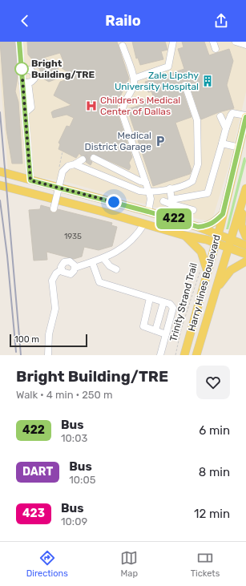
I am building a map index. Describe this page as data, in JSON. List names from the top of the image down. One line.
{"streets":{"main road":["Harry Hines Boulevard"],"path":["Trinity Strand Trail"]},"crossings":[["Harry Hines Boulevard","Trinity Strand Trail"]],"places":{"other":["Bright Building/TRE"],"building":["Zale Lipshy University Hospital"],"hospital":["Children's Medical Center of Dallas"],"parking":["Medical District Garage"]},"lines":["bus line 422"],"house_numbers":["1935"],"scale_bar":"100 m","page":{"header":"Railo","on_map":"422","scale":"100 m","heading":["Bright Building/TRE","Walk · 4 min · 250 m"],"list":[{"mark":"422","name":"Bus","note":"10:03","value":"6 min"},{"mark":"DART","name":"Bus","note":"10:05","value":"8 min"},{"mark":"423","name":"Bus","note":"10:09","value":"12 min"}],"tabs":["Directions","Map","Tickets"]}}
